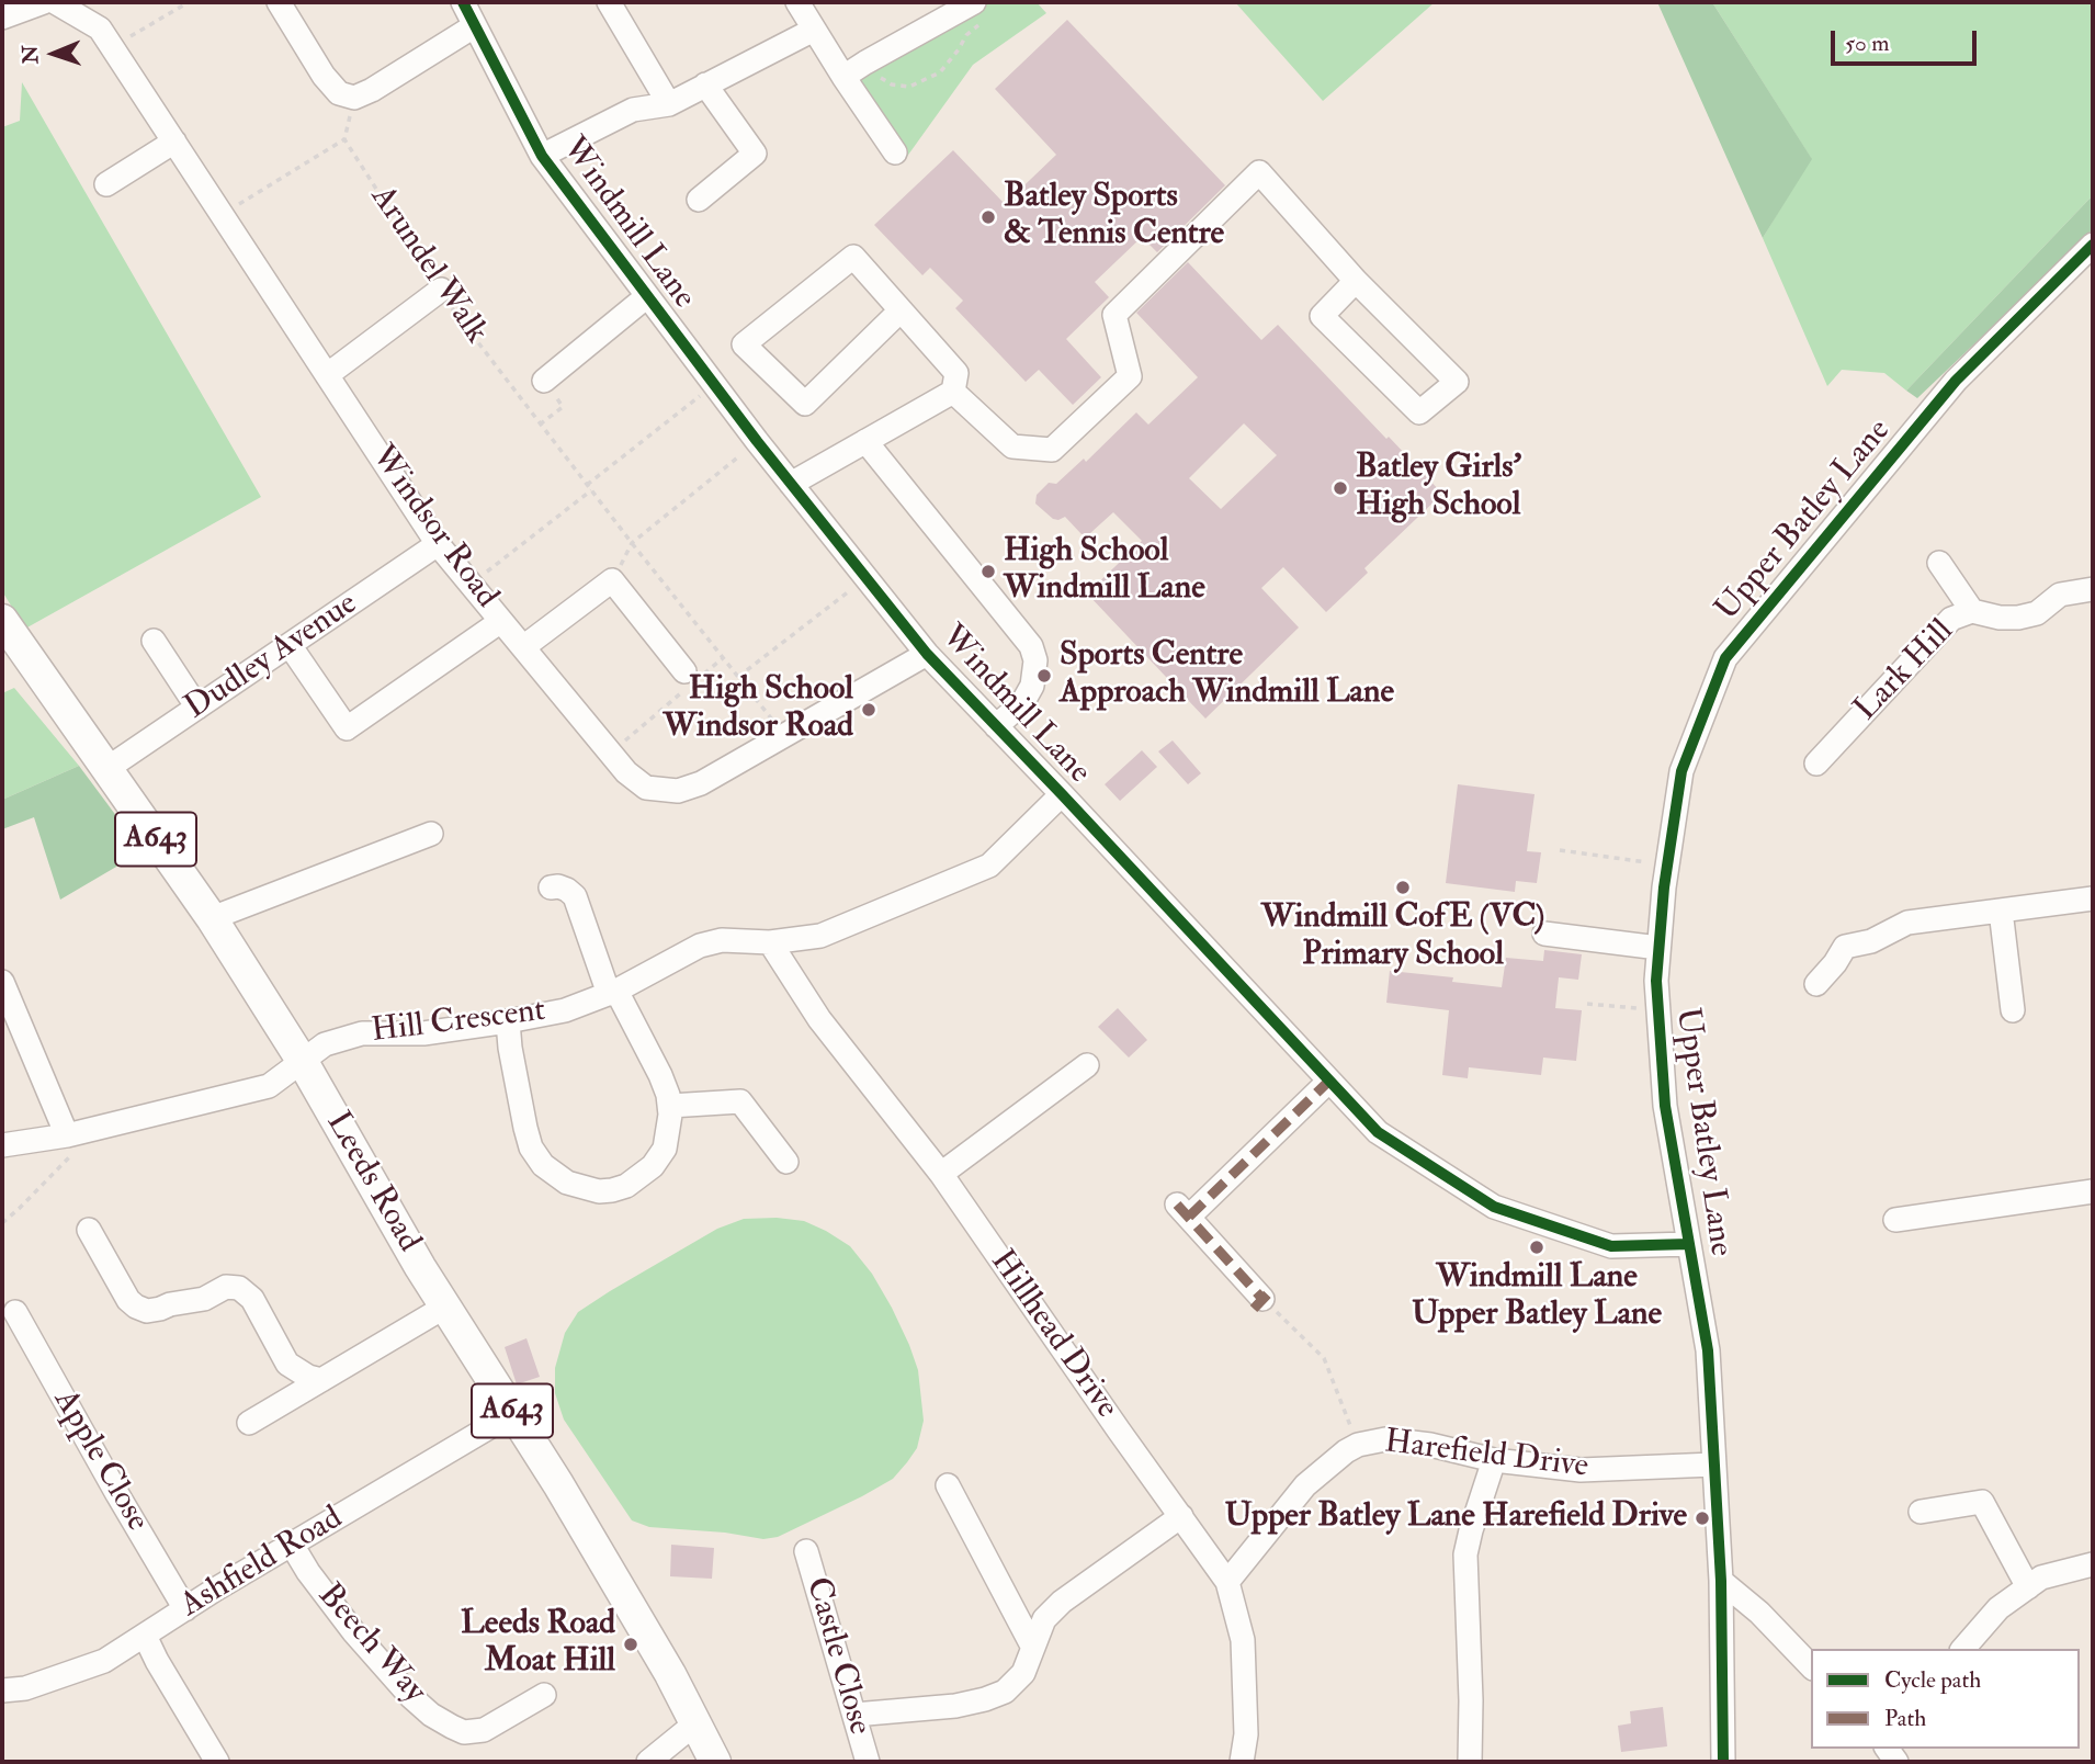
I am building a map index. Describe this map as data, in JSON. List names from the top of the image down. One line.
{"streets":{"main road":["A643","Leeds Road"],"street":["Windmill Lane","Upper Batley Lane","Windsor Road","Dudley Avenue","Lark Hill","Hill Crescent","Hillhead Drive","Harefield Drive","Apple Close","Ashfield Road","Beech Way","Castle Close"],"path":["Arundel Walk"]},"crossings":[["Windmill Lane","Upper Batley Lane"],["Windmill Lane","Windsor Road"],["Arundel Walk","Windsor Road"],["Upper Batley Lane","Harefield Drive"],["Windsor Road","Dudley Avenue"],["Dudley Avenue","Leeds Road"],["Hill Crescent","Leeds Road"],["Hill Crescent","Hillhead Drive"],["Leeds Road","Ashfield Road"],["Hillhead Drive","Harefield Drive"],["Apple Close","Ashfield Road"],["Ashfield Road","Beech Way"]],"places":["Batley Sports & Tennis Centre","Batley Girls' High School","High School Windmill Lane","Sports Centre Approach Windmill Lane","High School Windsor Road","Windmill CofE (VC) Primary School","Windmill Lane Upper Batley Lane","Upper Batley Lane Harefield Drive","Leeds Road Moat Hill"],"legend":["Cycle path","Path"],"scale_bar":"50 m","north":"left"}
